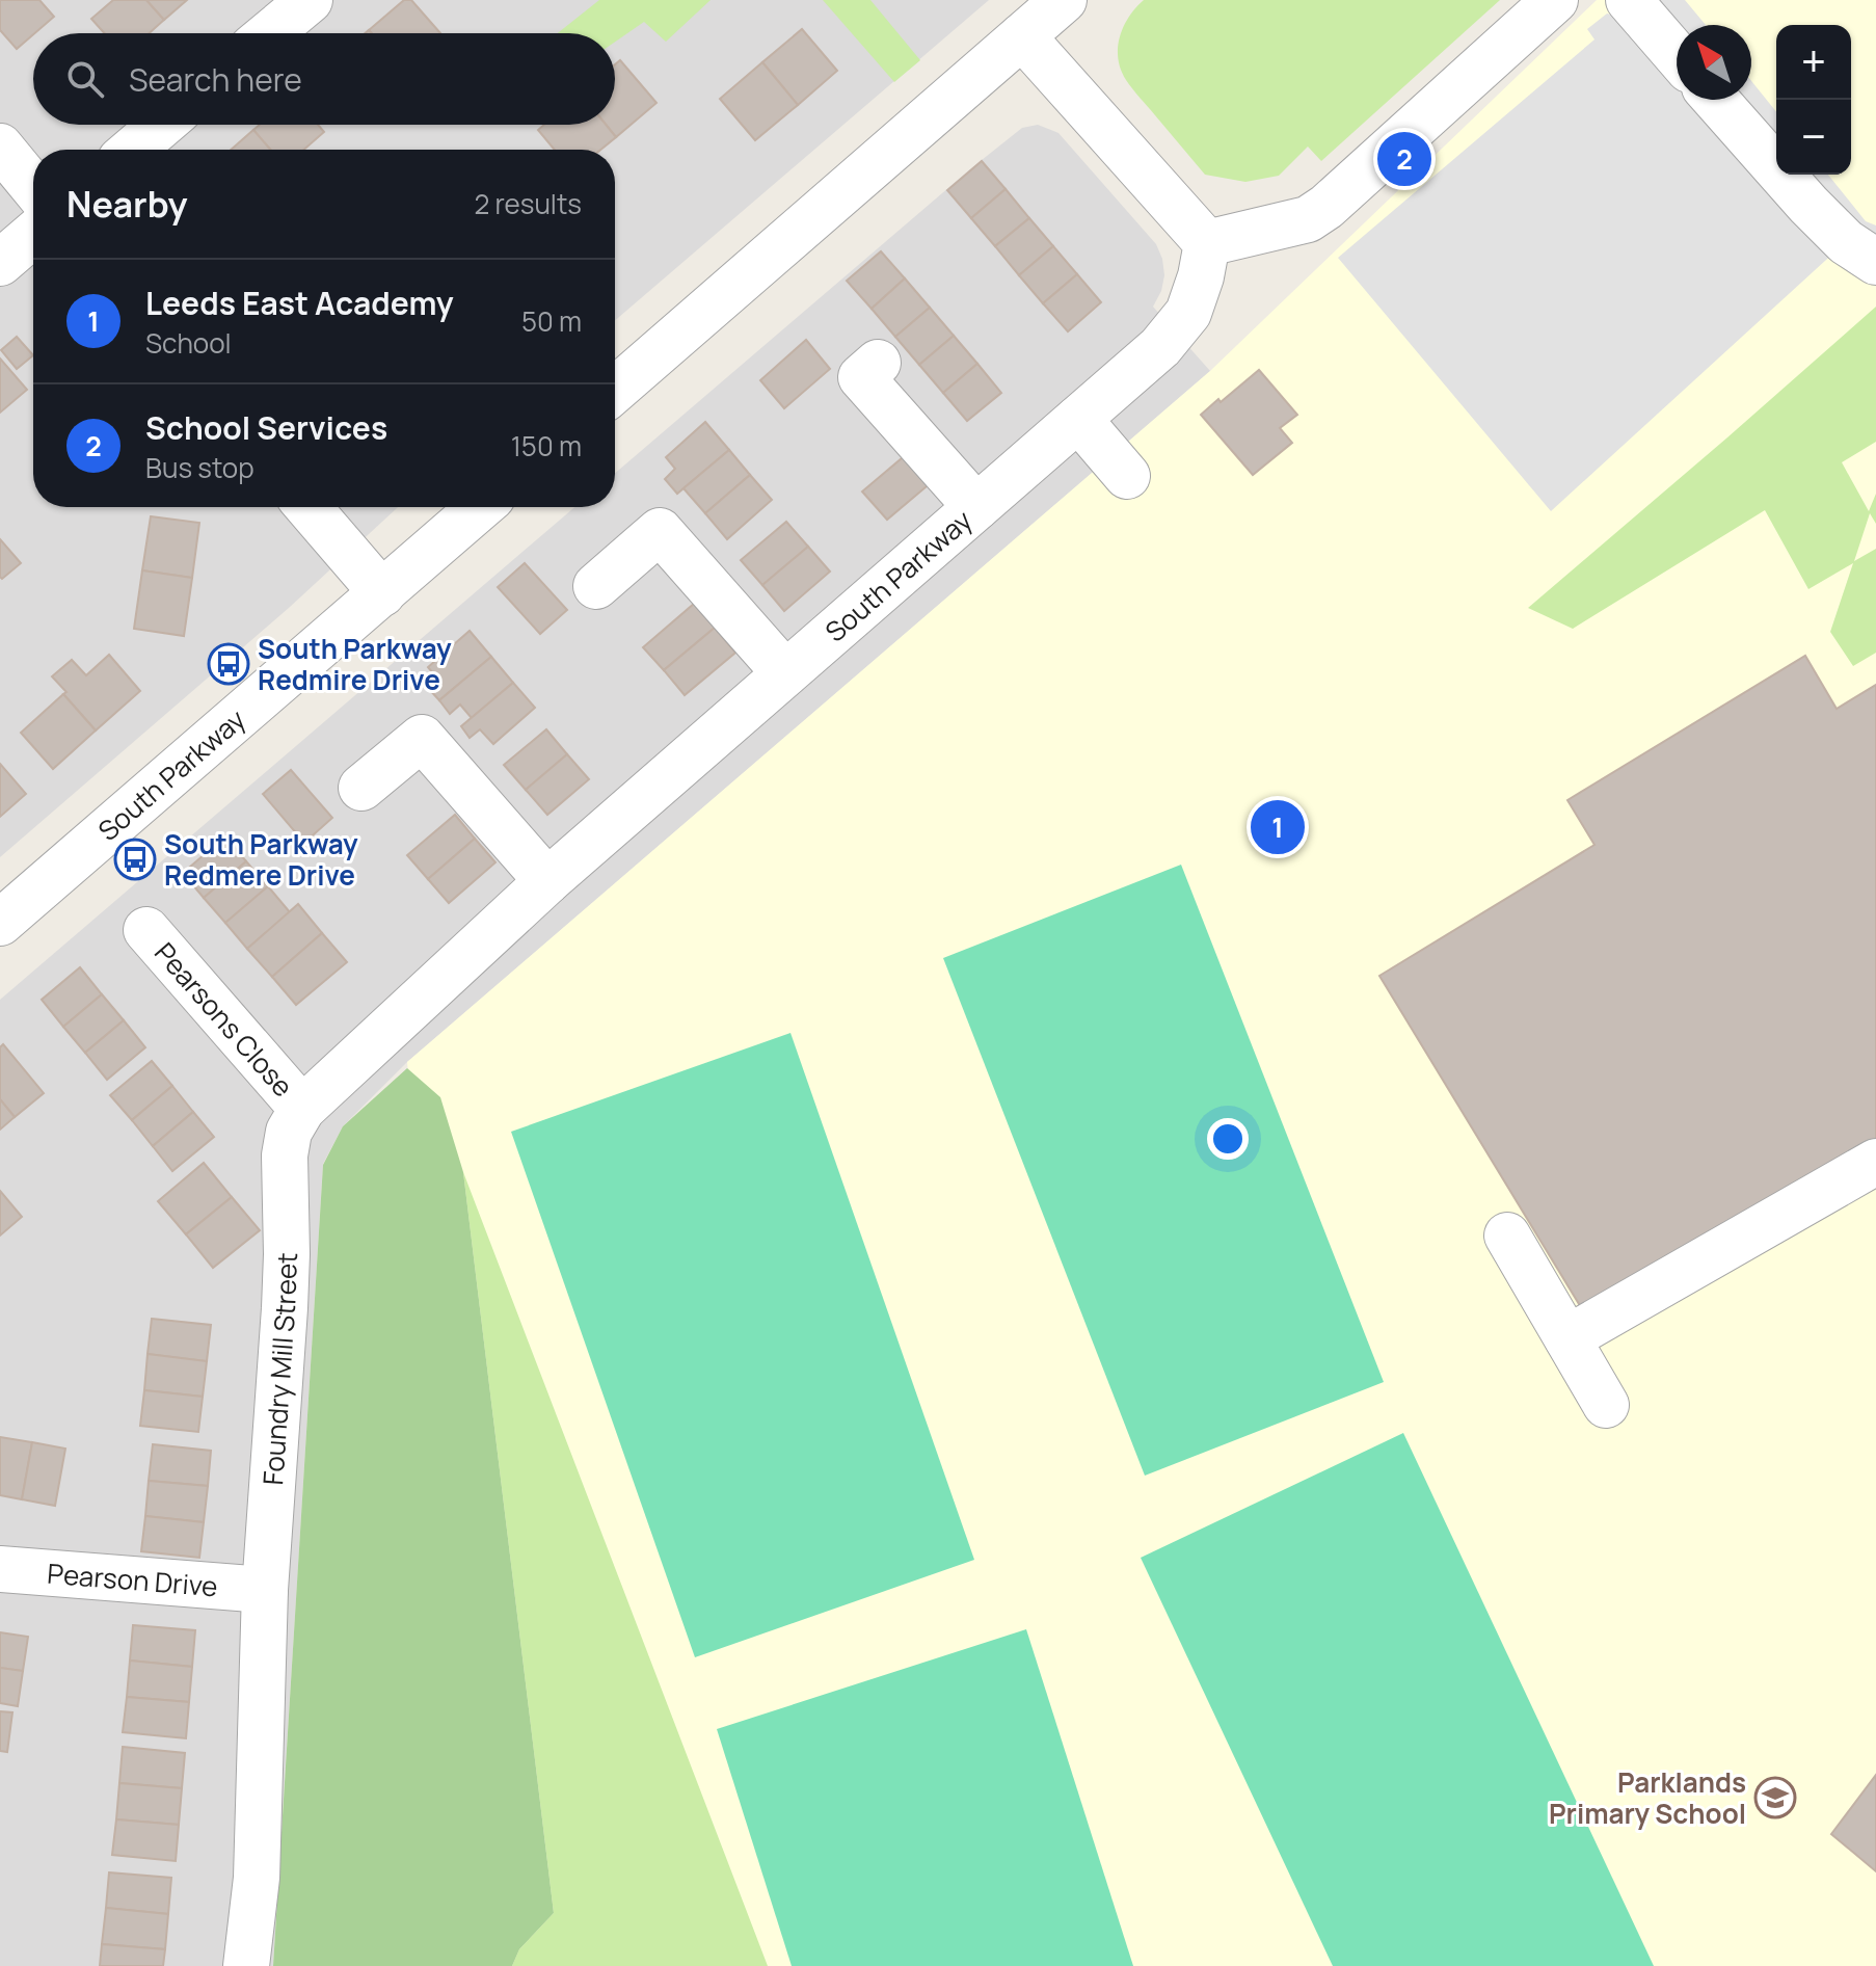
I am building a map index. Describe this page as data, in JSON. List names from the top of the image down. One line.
{"streets":{"street":["South Parkway","Pearsons Close","Foundry Mill Street","Pearson Drive"]},"crossings":[["South Parkway","Foundry Mill Street"],["Pearsons Close","Foundry Mill Street"],["Foundry Mill Street","Pearson Drive"]],"places":{"bus stop":["South Parkway Redmire Drive","South Parkway Redmere Drive"],"school or university":["Parklands Primary School"]},"north":"top left","page":{"map_buttons":["+","−"],"search":"Search here","pins":["2","1"],"heading":["Nearby","2 results"],"list":[{"mark":"1","name":"Leeds East Academy","note":"School","value":"50 m"},{"mark":"2","name":"School Services","note":"Bus stop","value":"150 m"}]}}
